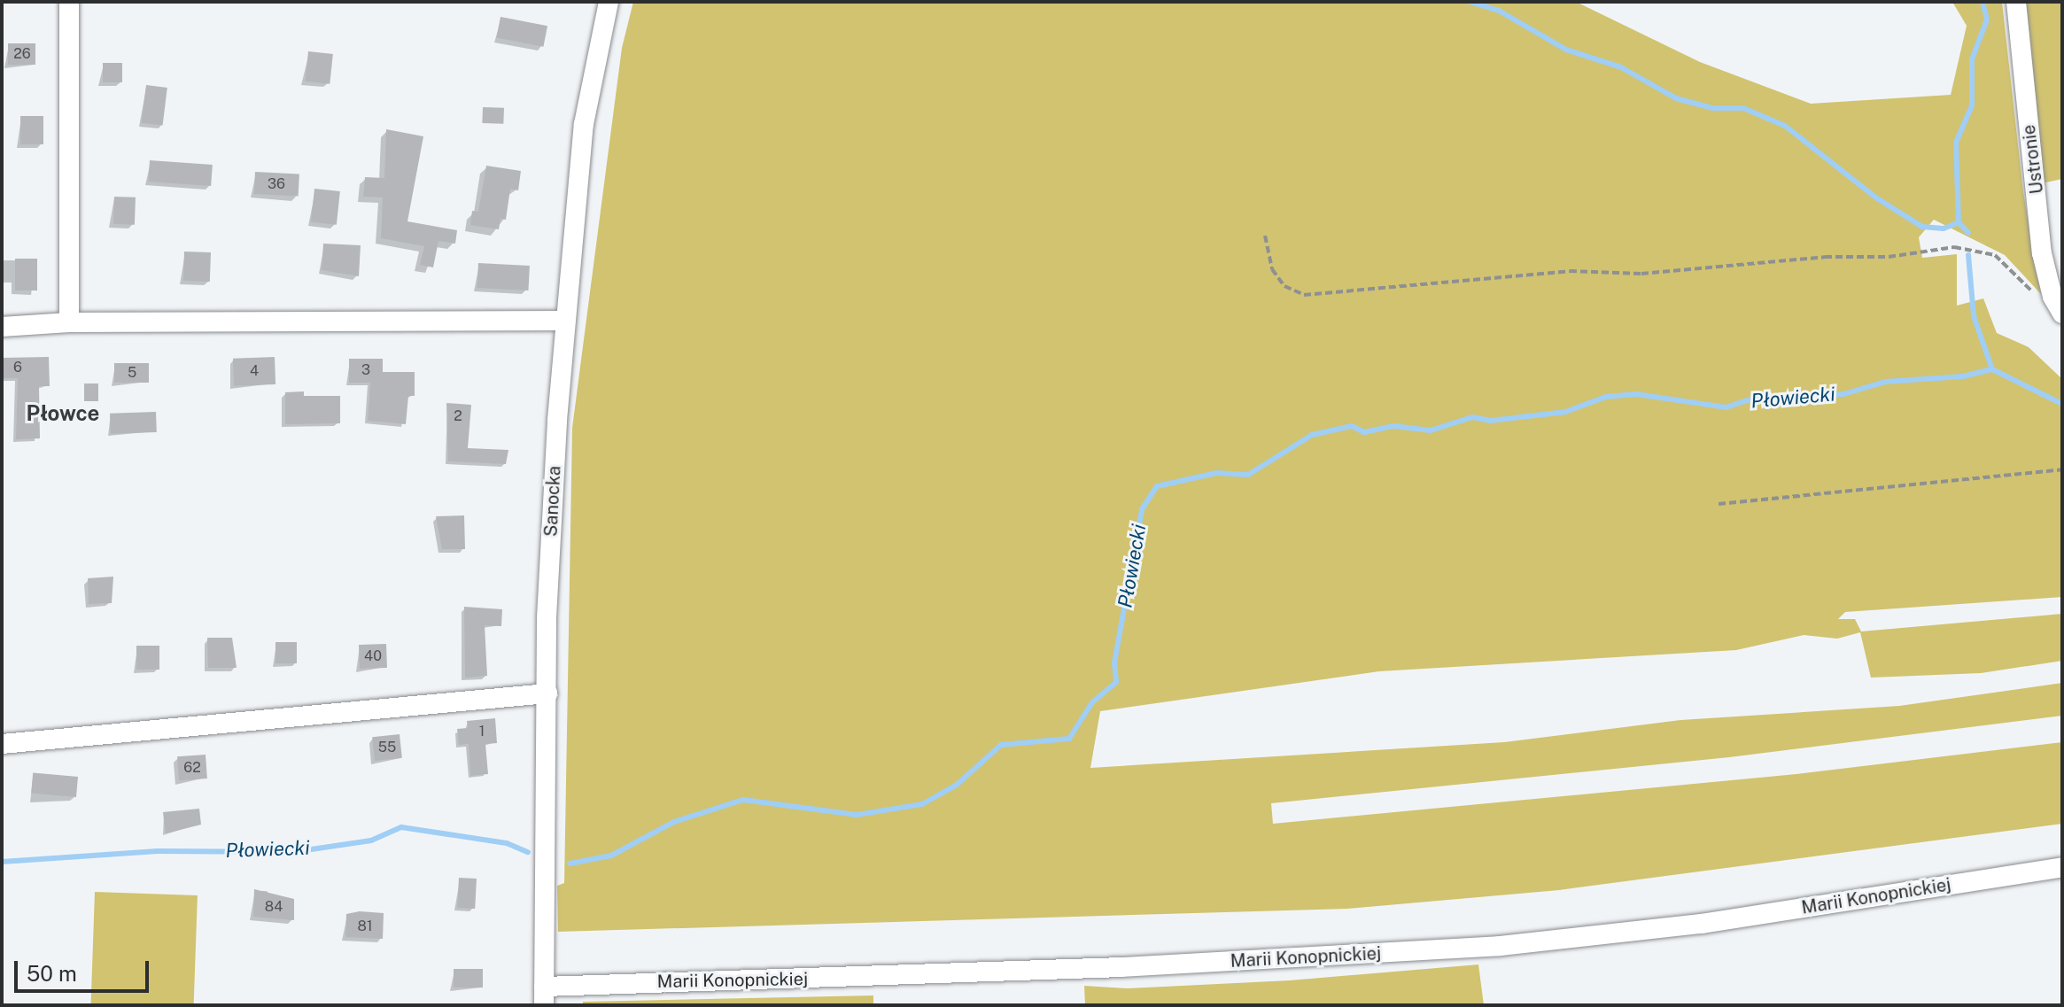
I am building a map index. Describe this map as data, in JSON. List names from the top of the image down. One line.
{"streets":{"street":["Ustronie","Sanocka","Marii Konopnickiej"]},"crossings":[["Sanocka","Marii Konopnickiej"]],"districts":["Płowce"],"water":["Płowiecki"],"house_numbers":["26","36","6","3","4","5","2","40","1","55","62","84","81"],"scale_bar":"50 m"}
